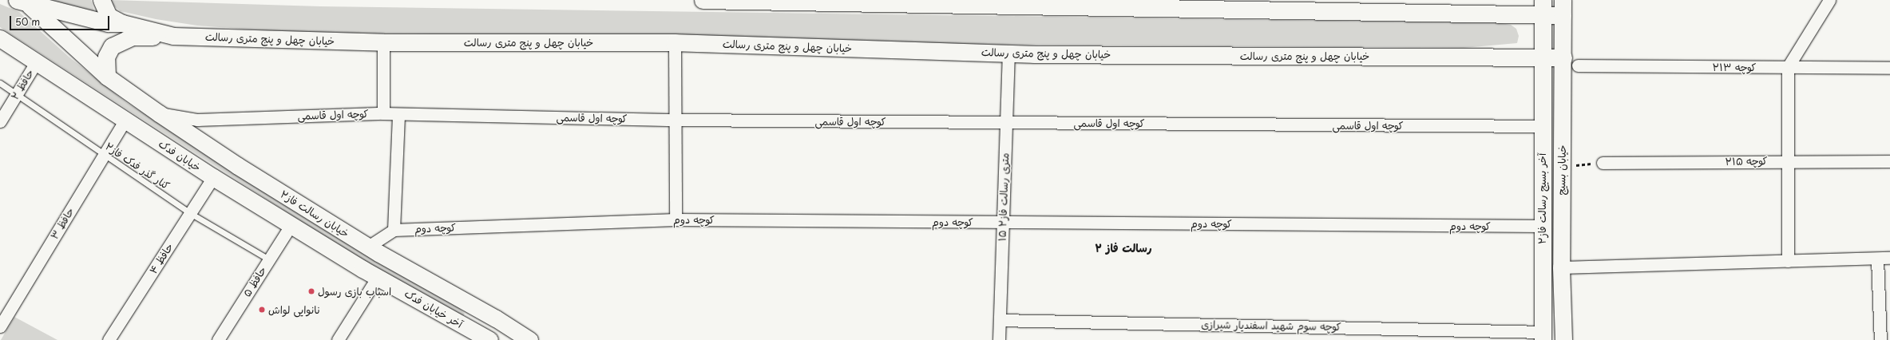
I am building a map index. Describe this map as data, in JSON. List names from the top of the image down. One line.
{"streets":{"main road":["خیابان چهل و پنج متری رسالت","خیابان فدک","خیابان بسیج","آخر بسیج رسالت فاز۲","خیابان رسالت فاز۲","آخر خیابان فدک"],"street":["کوچه ۲۱۳","حافظ ۲","کوچه اول قاسمی","کوچه ۲۱۵","۱۵ متری رسالت فاز۲","کوچه دوم","حافظ ۳","حافظ ۴","حافظ ۵","کوچه سوم شهید اسفندیار شیرازی"],"lane":["کنار گذر فدک فاز۲"]},"crossings":[["خیابان چهل و پنج متری رسالت","خیابان بسیج"],["خیابان چهل و پنج متری رسالت","۱۵ متری رسالت فاز۲"],["خیابان چهل و پنج متری رسالت","آخر بسیج رسالت فاز۲"],["خیابان چهل و پنج متری رسالت","خیابان رسالت فاز۲"],["حافظ ۲","خیابان فدک"],["حافظ ۲","کنار گذر فدک فاز۲"],["کوچه اول قاسمی","۱۵ متری رسالت فاز۲"],["کوچه اول قاسمی","آخر بسیج رسالت فاز۲"],["کوچه اول قاسمی","خیابان رسالت فاز۲"],["خیابان فدک","حافظ ۳"],["خیابان فدک","حافظ ۴"],["خیابان فدک","حافظ ۵"],["خیابان فدک","آخر خیابان فدک"],["کنار گذر فدک فاز۲","حافظ ۳"],["کنار گذر فدک فاز۲","حافظ ۴"],["کنار گذر فدک فاز۲","حافظ ۵"],["۱۵ متری رسالت فاز۲","کوچه دوم"],["۱۵ متری رسالت فاز۲","کوچه سوم شهید اسفندیار شیرازی"],["آخر بسیج رسالت فاز۲","کوچه دوم"],["آخر بسیج رسالت فاز۲","کوچه سوم شهید اسفندیار شیرازی"],["خیابان رسالت فاز۲","آخر خیابان فدک"]],"districts":["رسالت فاز ۲"],"places":["اسباب بازی رسول","نانوایی لواش"],"scale_bar":"50 m"}
